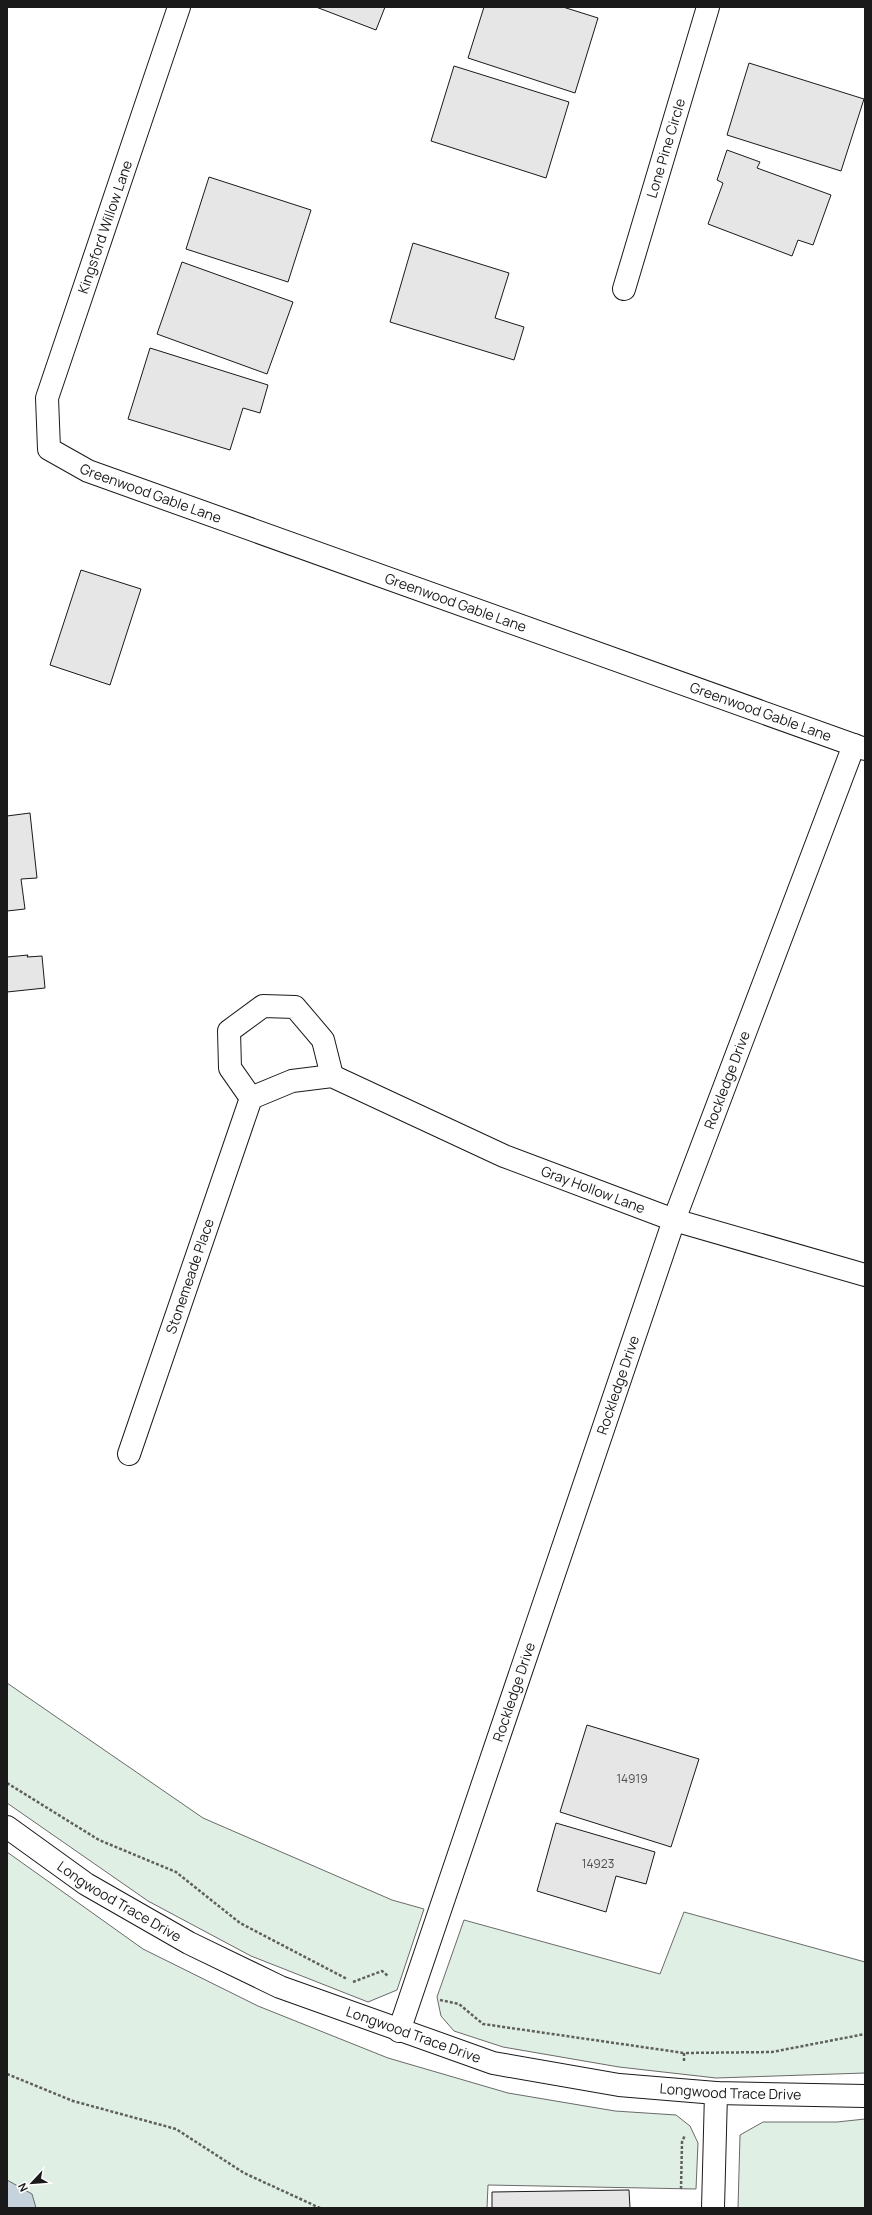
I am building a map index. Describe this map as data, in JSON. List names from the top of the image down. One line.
{"streets":{"street":["Lone Pine Circle","Kingsford Willow Lane","Greenwood Gable Lane","Rockledge Drive","Gray Hollow Lane","Stonemeade Place","Longwood Trace Drive"]},"crossings":[["Kingsford Willow Lane","Greenwood Gable Lane"],["Greenwood Gable Lane","Rockledge Drive"],["Rockledge Drive","Gray Hollow Lane"],["Rockledge Drive","Longwood Trace Drive"]],"house_numbers":["14919","14923"],"north":"bottom left"}
